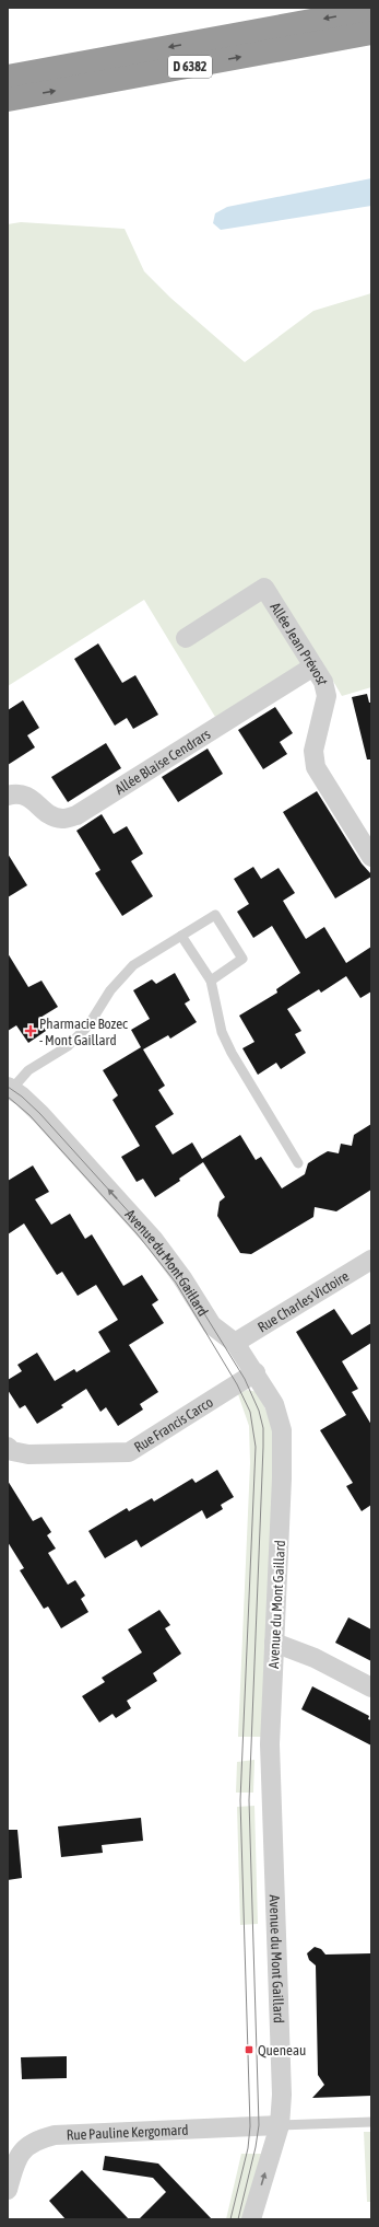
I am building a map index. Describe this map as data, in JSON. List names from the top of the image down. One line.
{"streets":{"highway":["D 6382"],"street":["Allée Jean Prévost","Allée Blaise Cendrars","Avenue du Mont Gaillard","Rue Charles Victoire","Rue Francis Carco","Rue Pauline Kergomard"]},"crossings":[["Allée Jean Prévost","Allée Blaise Cendrars"],["Avenue du Mont Gaillard","Rue Charles Victoire"],["Avenue du Mont Gaillard","Rue Francis Carco"],["Avenue du Mont Gaillard","Rue Pauline Kergomard"]],"places":{"health":["Pharmacie Bozec - Mont Gaillard"],"transit":["Queneau"]}}
